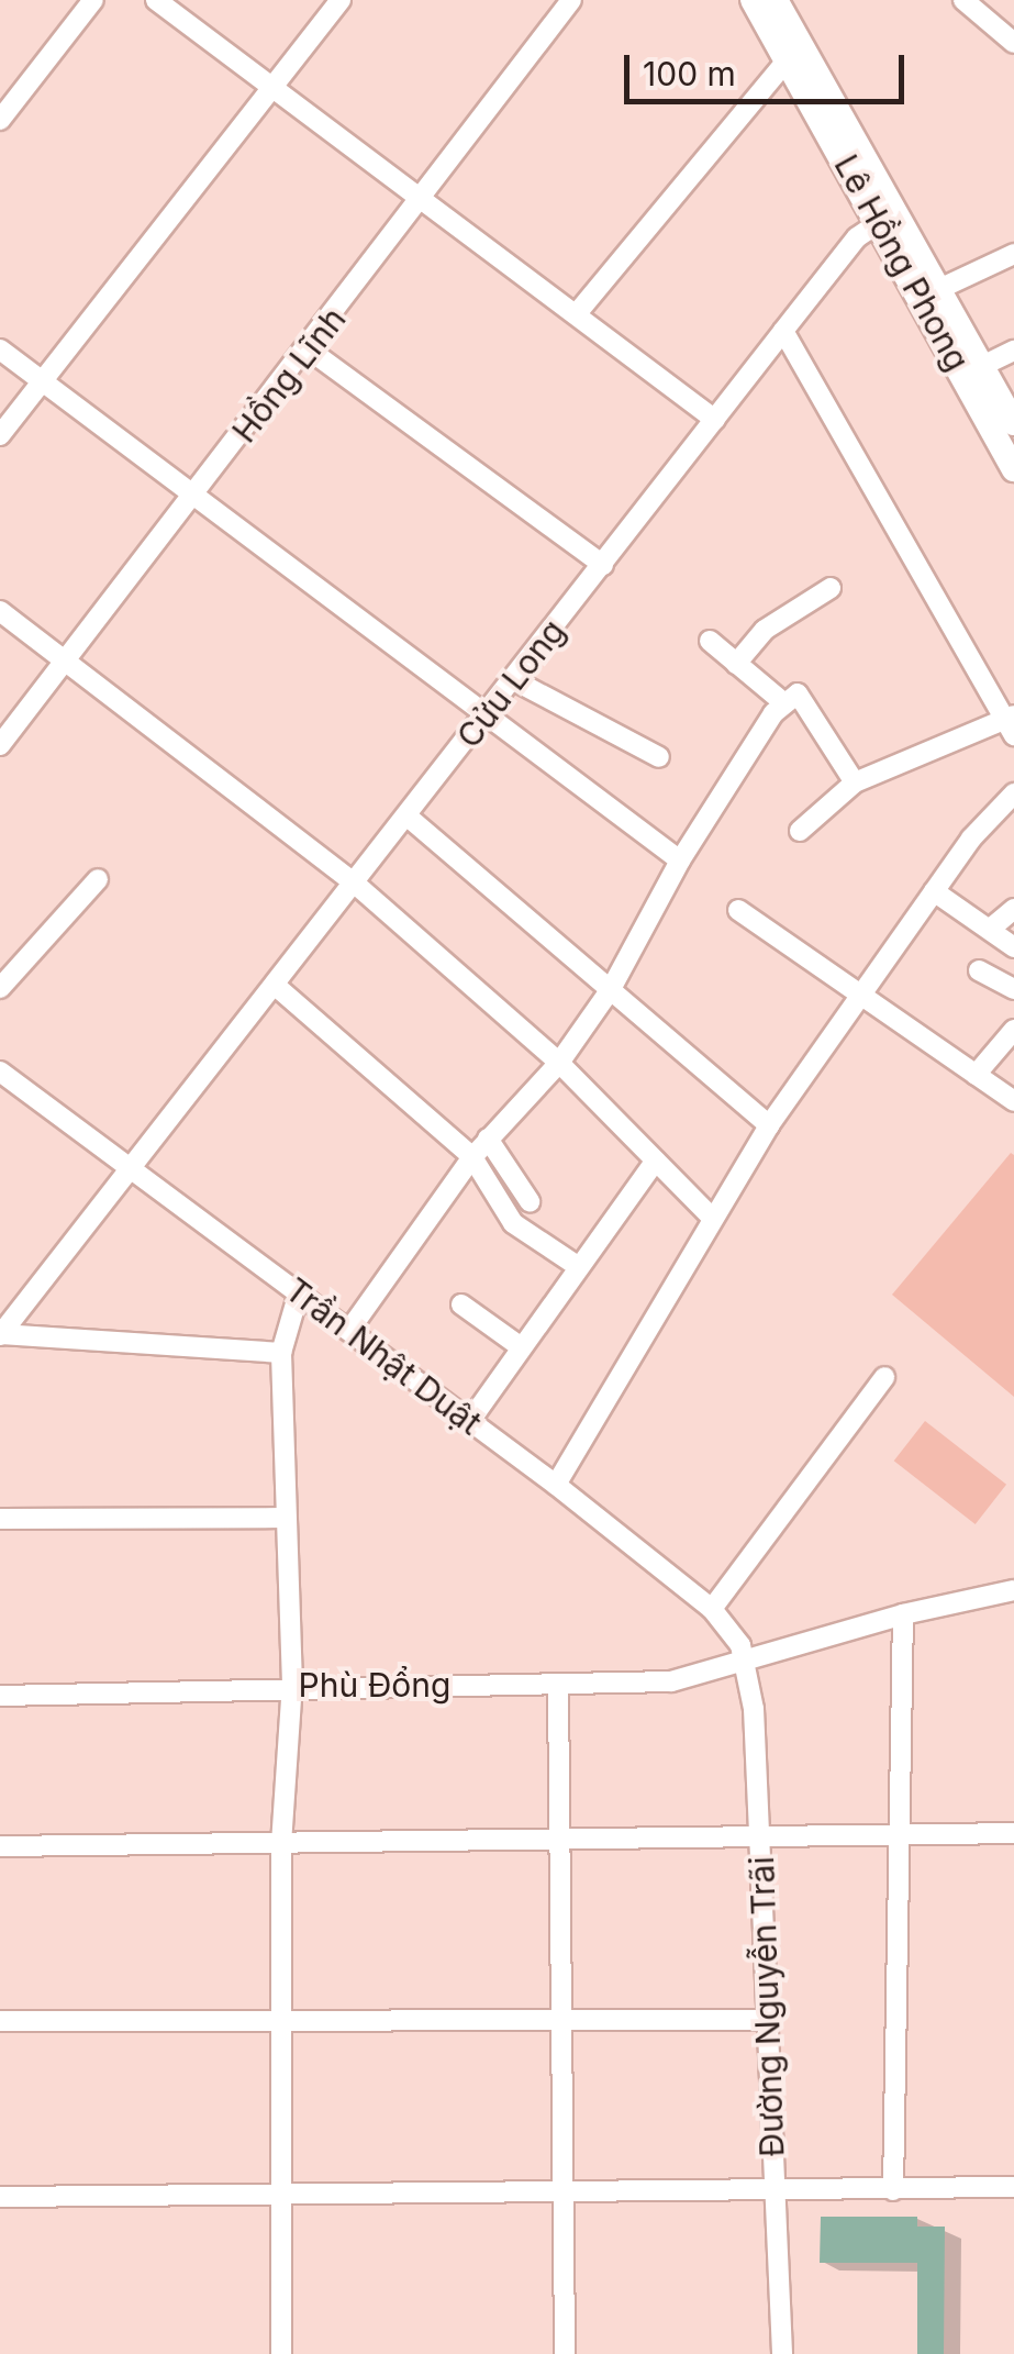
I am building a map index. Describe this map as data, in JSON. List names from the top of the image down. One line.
{"streets":{"main road":["Lê Hồng Phong"],"street":["Hồng Lĩnh","Cửu Long","Trần Nhật Duật","Phù Đổng","Đường Nguyễn Trãi"]},"crossings":[["Lê Hồng Phong","Cửu Long"],["Cửu Long","Trần Nhật Duật"],["Trần Nhật Duật","Phù Đổng"],["Trần Nhật Duật","Đường Nguyễn Trãi"],["Phù Đổng","Đường Nguyễn Trãi"]],"scale_bar":"100 m"}
